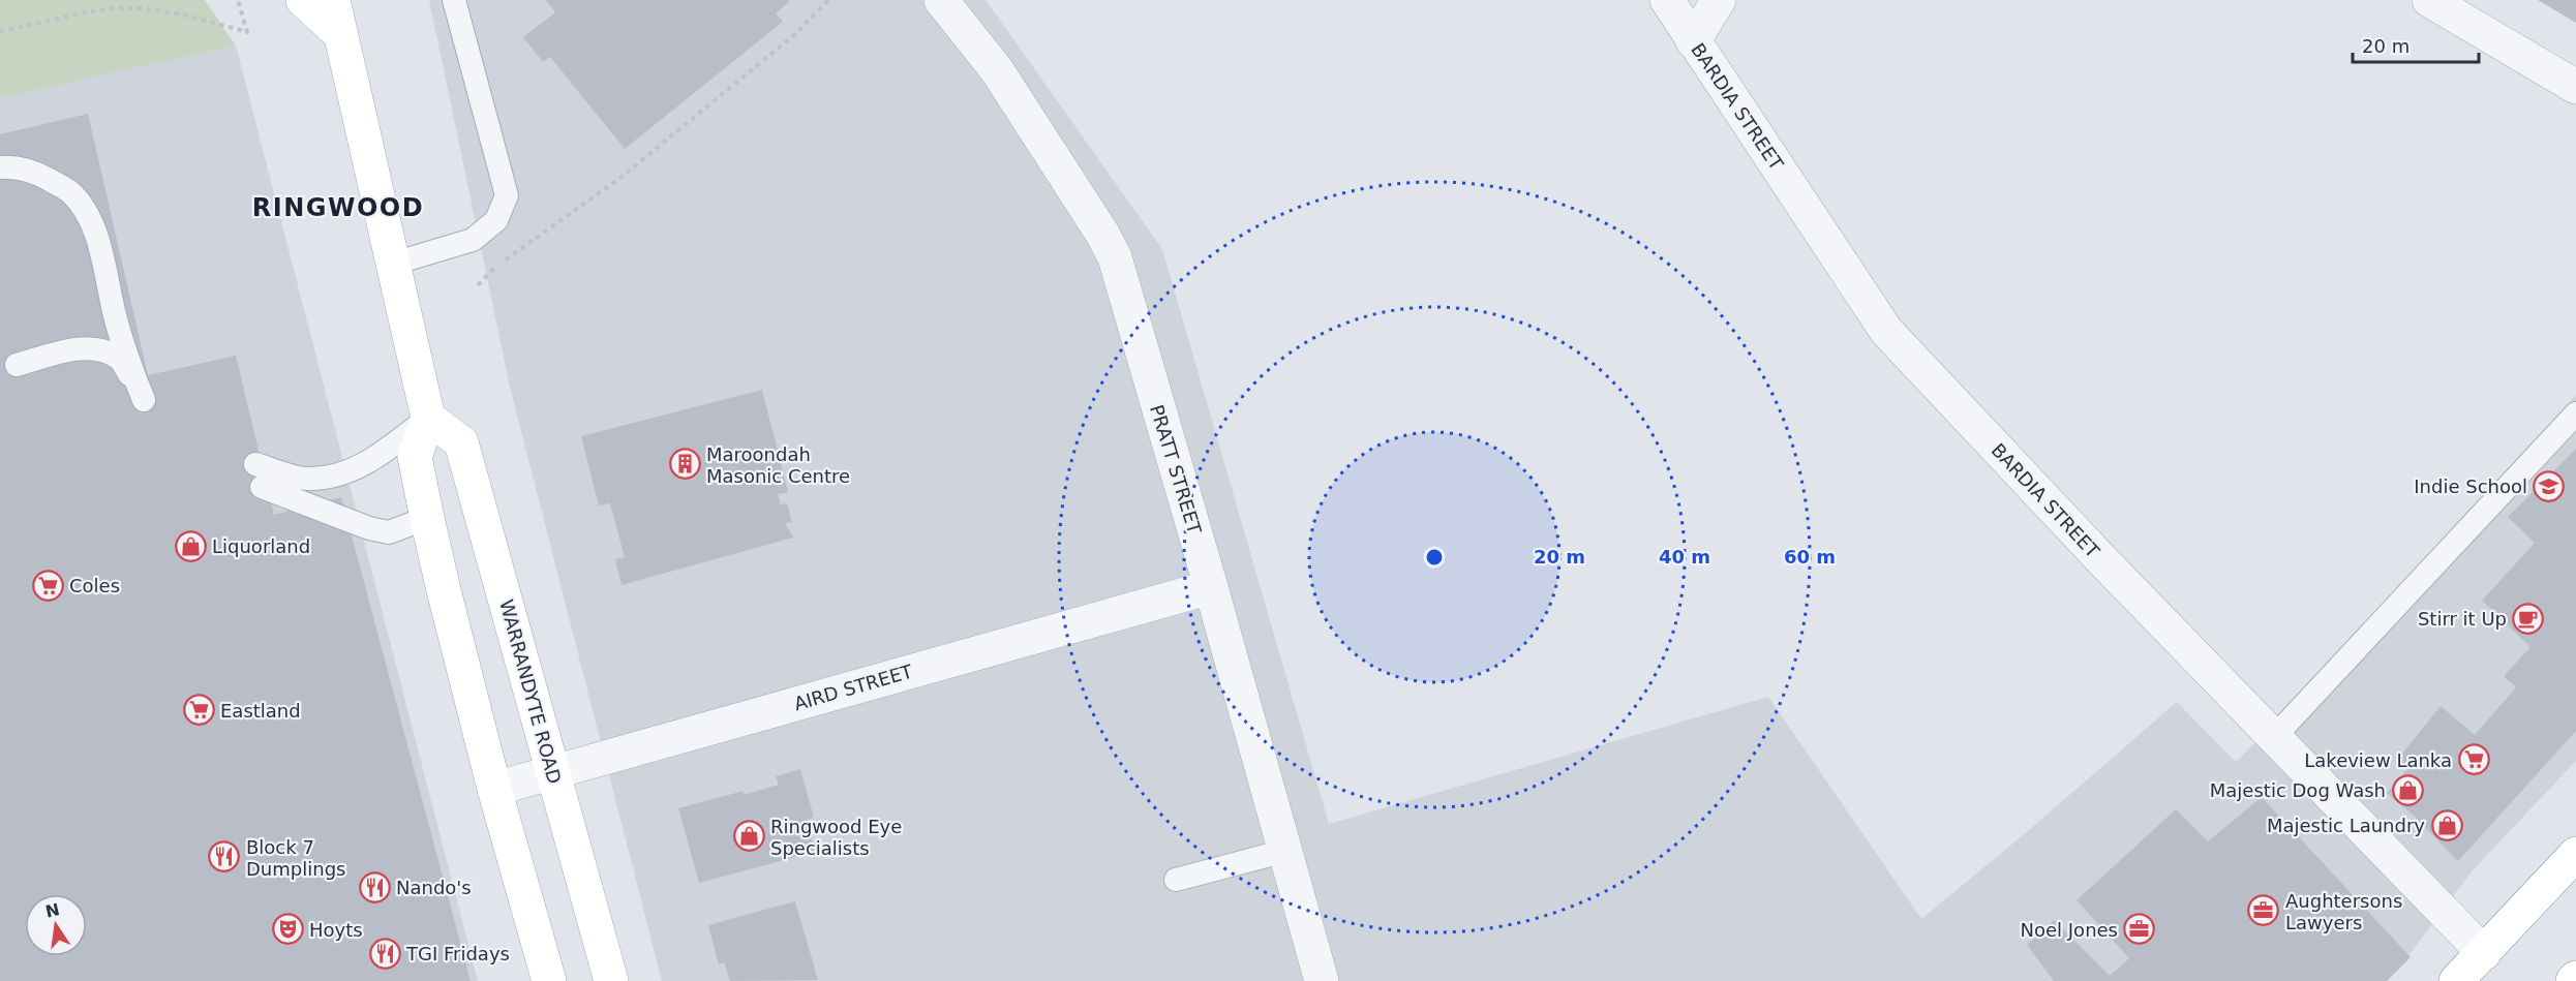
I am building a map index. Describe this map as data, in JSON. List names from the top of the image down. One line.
{"streets":{"main road":["WARRANDYTE ROAD"],"street":["BARDIA STREET","PRATT STREET","AIRD STREET"]},"crossings":[["PRATT STREET","AIRD STREET"],["AIRD STREET","WARRANDYTE ROAD"]],"districts":["RINGWOOD"],"places":{"building":["Maroondah Masonic Centre"],"school or university":["Indie School"],"shop":["Liquorland","Majestic Dog Wash","Majestic Laundry","Ringwood Eye Specialists"],"supermarket":["Coles","Eastland","Lakeview Lanka"],"cafe":["Stirr it Up"],"restaurant":["Block 7 Dumplings","Nando's","TGI Fridays"],"office":["Aughtersons Lawyers","Noel Jones"],"theatre":["Hoyts"]},"scale_bar":"20 m","north":"top","rings":["20 m","40 m","60 m"]}
